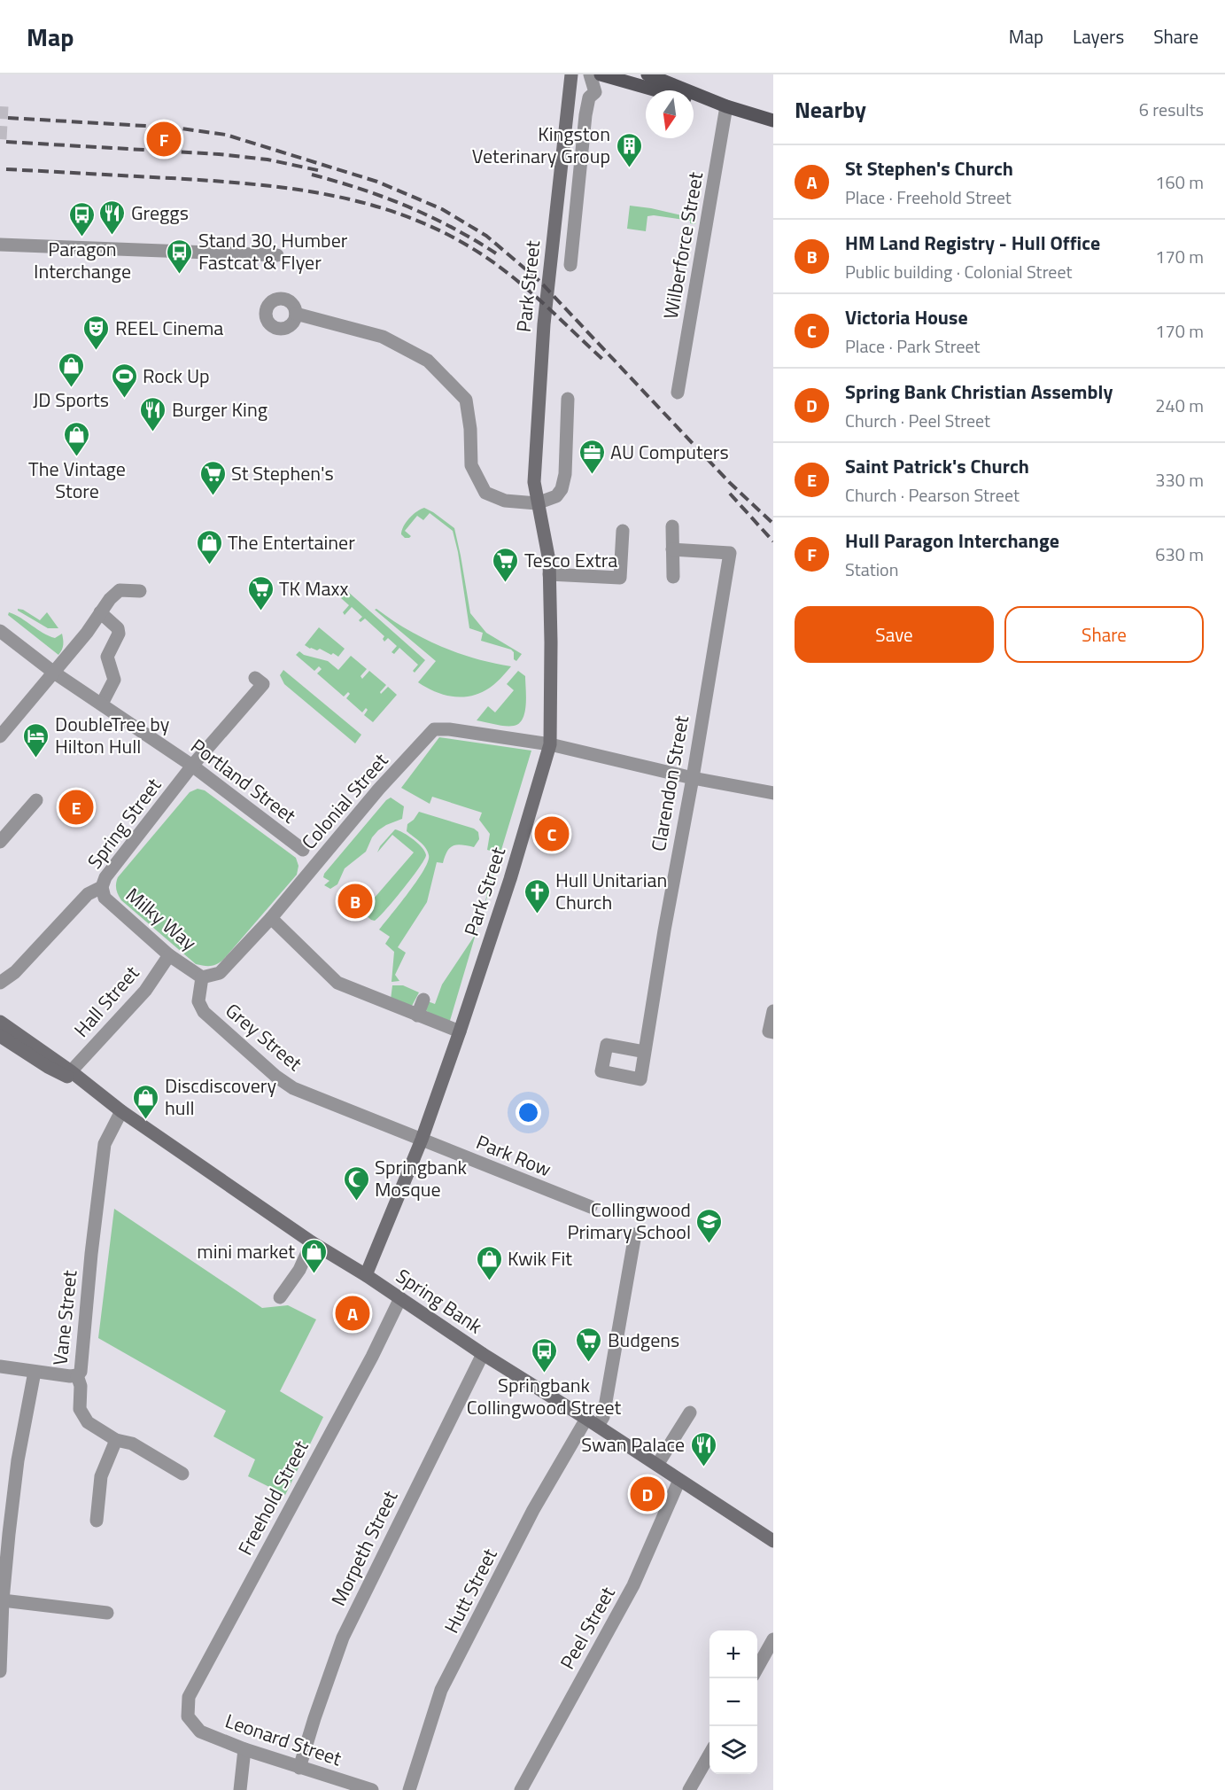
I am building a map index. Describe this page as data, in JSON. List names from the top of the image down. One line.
{"streets":{"street":["Wilberforce Street","Park Street","Portland Street","Clarendon Street","Colonial Street","Spring Street","Milky Way","Hall Street","Grey Street","Park Row","Spring Bank","Vane Street","Freehold Street","Morpeth Street","Hutt Street","Peel Street","Leonard Street"]},"crossings":[["Park Street","Colonial Street"],["Park Street","Grey Street"],["Park Street","Park Row"],["Park Street","Spring Bank"],["Portland Street","Spring Street"],["Colonial Street","Milky Way"],["Colonial Street","Grey Street"],["Spring Street","Milky Way"],["Milky Way","Hall Street"],["Milky Way","Grey Street"],["Hall Street","Spring Bank"],["Grey Street","Park Row"],["Spring Bank","Vane Street"],["Spring Bank","Freehold Street"],["Spring Bank","Morpeth Street"],["Spring Bank","Hutt Street"],["Spring Bank","Peel Street"],["Freehold Street","Leonard Street"],["Morpeth Street","Leonard Street"]],"places":{"building":["Kingston Veterinary Group"],"restaurant":["Greggs","Burger King","Swan Palace"],"bus stop":["Paragon Interchange","Stand 30, Humber Fastcat & Flyer","Springbank Collingwood Street"],"theatre":["REEL Cinema"],"shop":["JD Sports","The Vintage Store","The Entertainer","Discdiscovery hull","mini market","Kwik Fit"],"sports":["Rock Up"],"office":["AU Computers"],"supermarket":["St Stephen's","Tesco Extra","TK Maxx","Budgens"],"hotel":["DoubleTree by Hilton Hull"],"church":["Hull Unitarian Church"],"mosque":["Springbank Mosque"],"school or university":["Collingwood Primary School"]},"north":"bottom","page":{"header":"Map","nav":["Map","Layers","Share"],"heading":["Nearby","6 results"],"pins":["F","E","C","B","A","D"],"list":[{"mark":"A","name":"St Stephen's Church","note":"Place · Freehold Street","value":"160 m"},{"mark":"B","name":"HM Land Registry - Hull Office","note":"Public building · Colonial Street","value":"170 m"},{"mark":"C","name":"Victoria House","note":"Place · Park Street","value":"170 m"},{"mark":"D","name":"Spring Bank Christian Assembly","note":"Church · Peel Street","value":"240 m"},{"mark":"E","name":"Saint Patrick's Church","note":"Church · Pearson Street","value":"330 m"},{"mark":"F","name":"Hull Paragon Interchange","note":"Station","value":"630 m"}],"buttons":["Save","Share"],"map_buttons":["+","−"]}}
